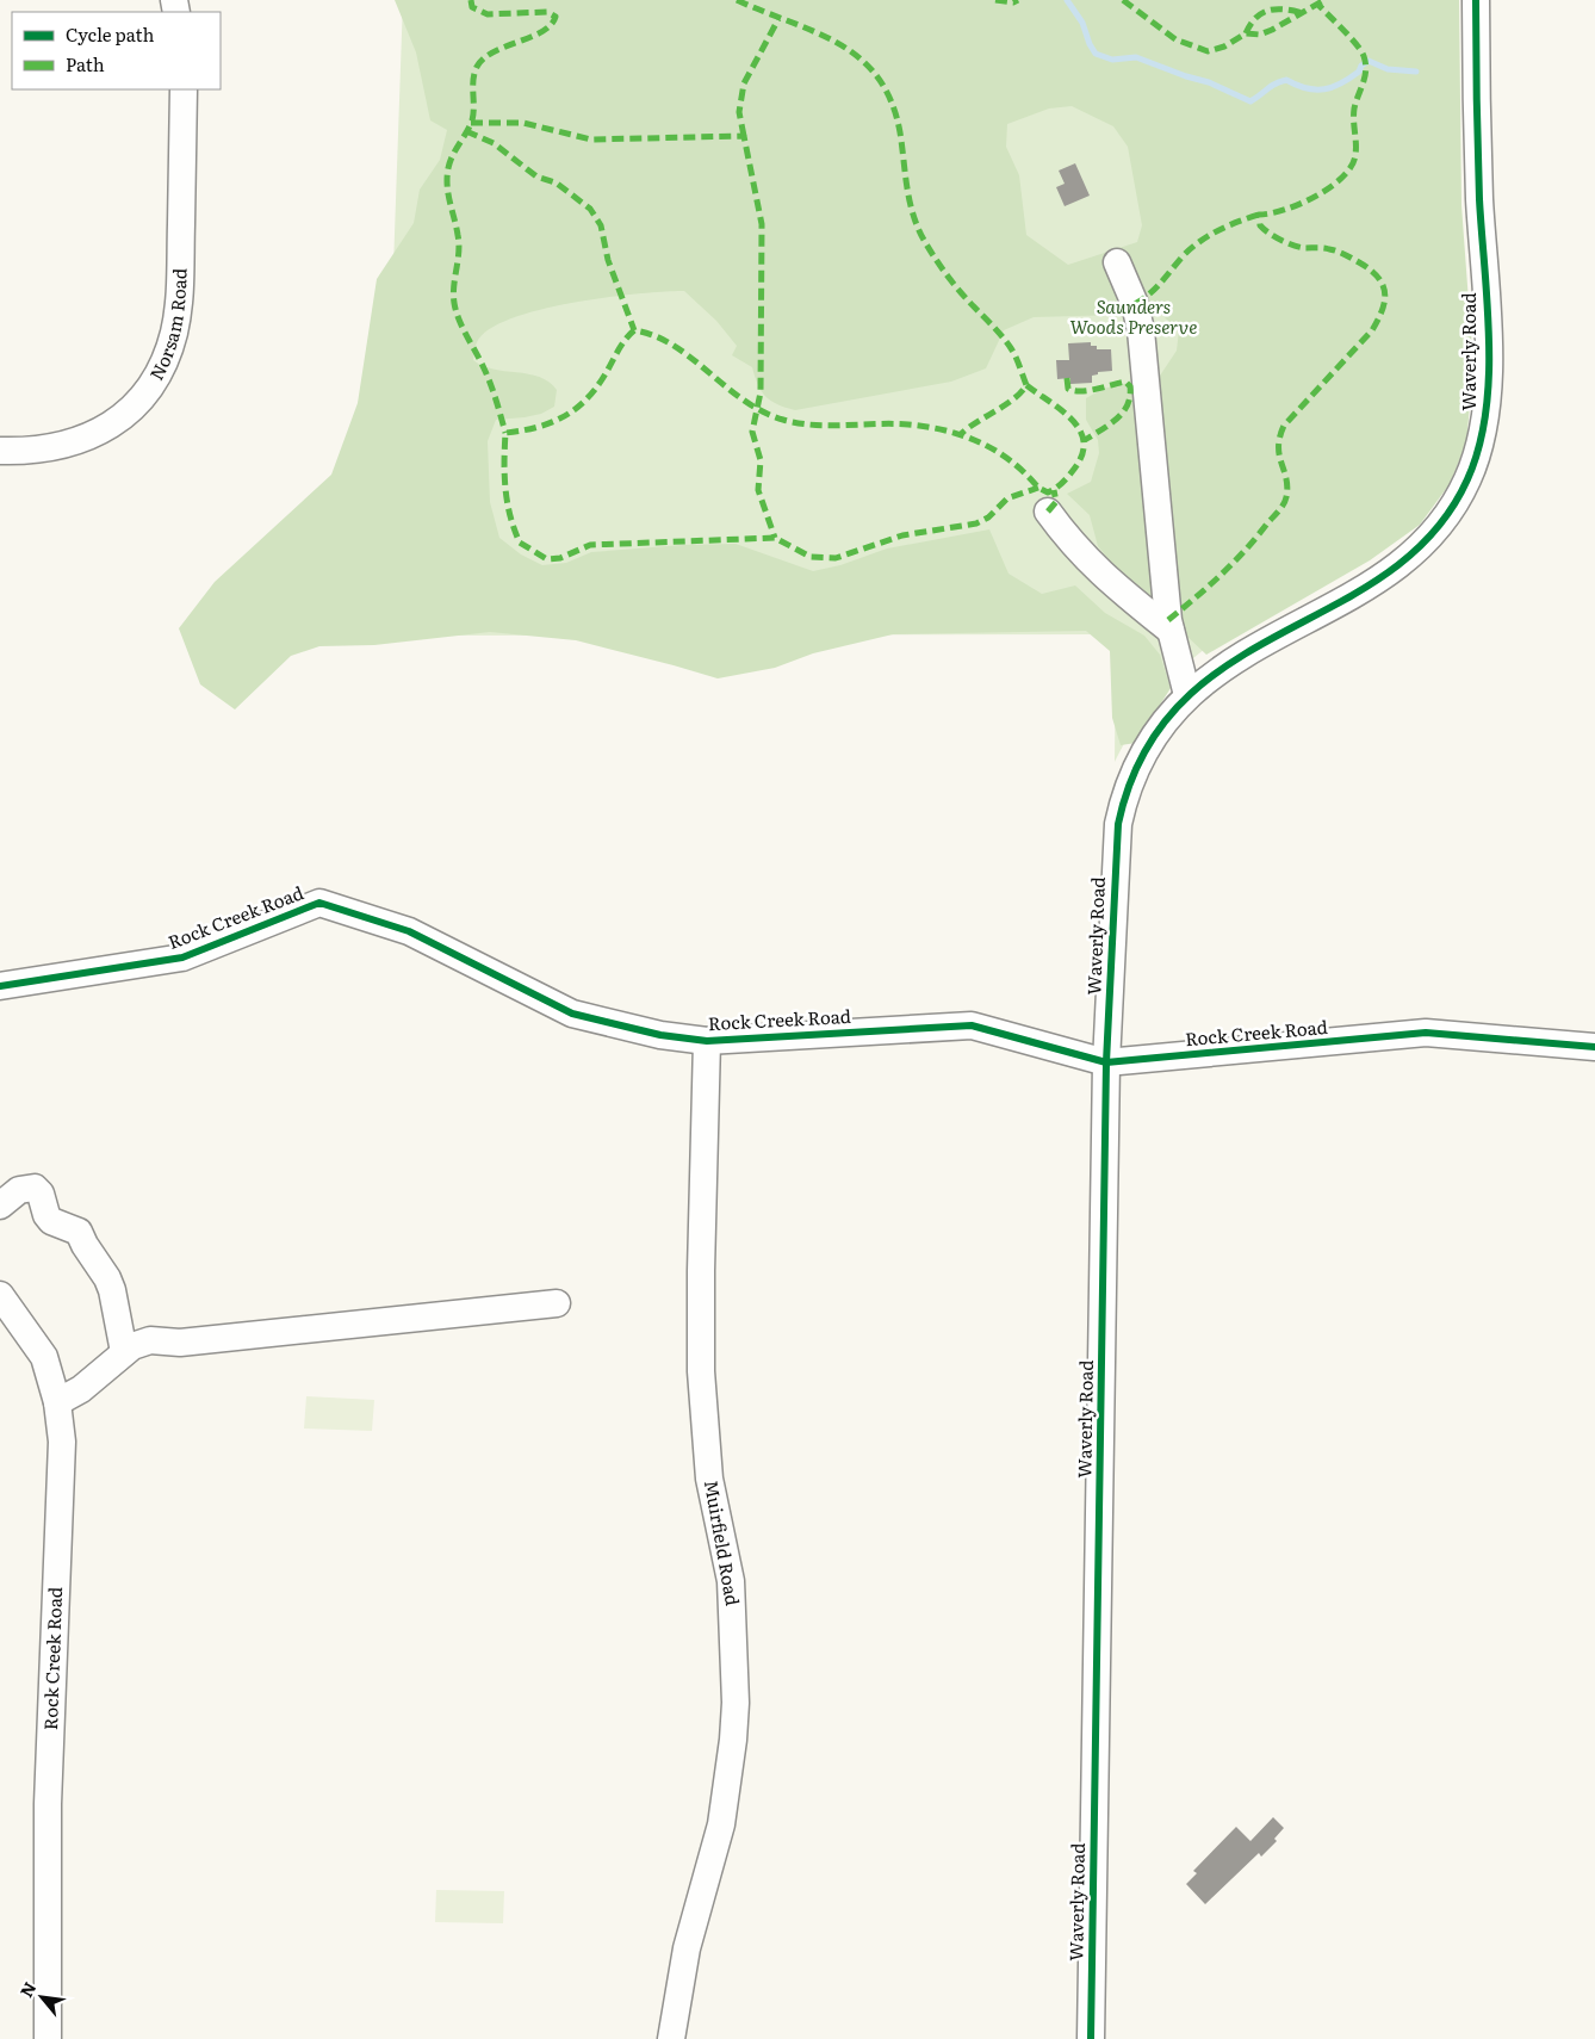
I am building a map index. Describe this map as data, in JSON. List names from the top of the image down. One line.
{"streets":{"street":["Norsam Road","Waverly Road","Rock Creek Road","Muirfield Road"]},"crossings":[["Waverly Road","Rock Creek Road"],["Rock Creek Road","Muirfield Road"]],"parks":["Saunders Woods Preserve"],"legend":["Cycle path","Path"],"north":"top left"}
